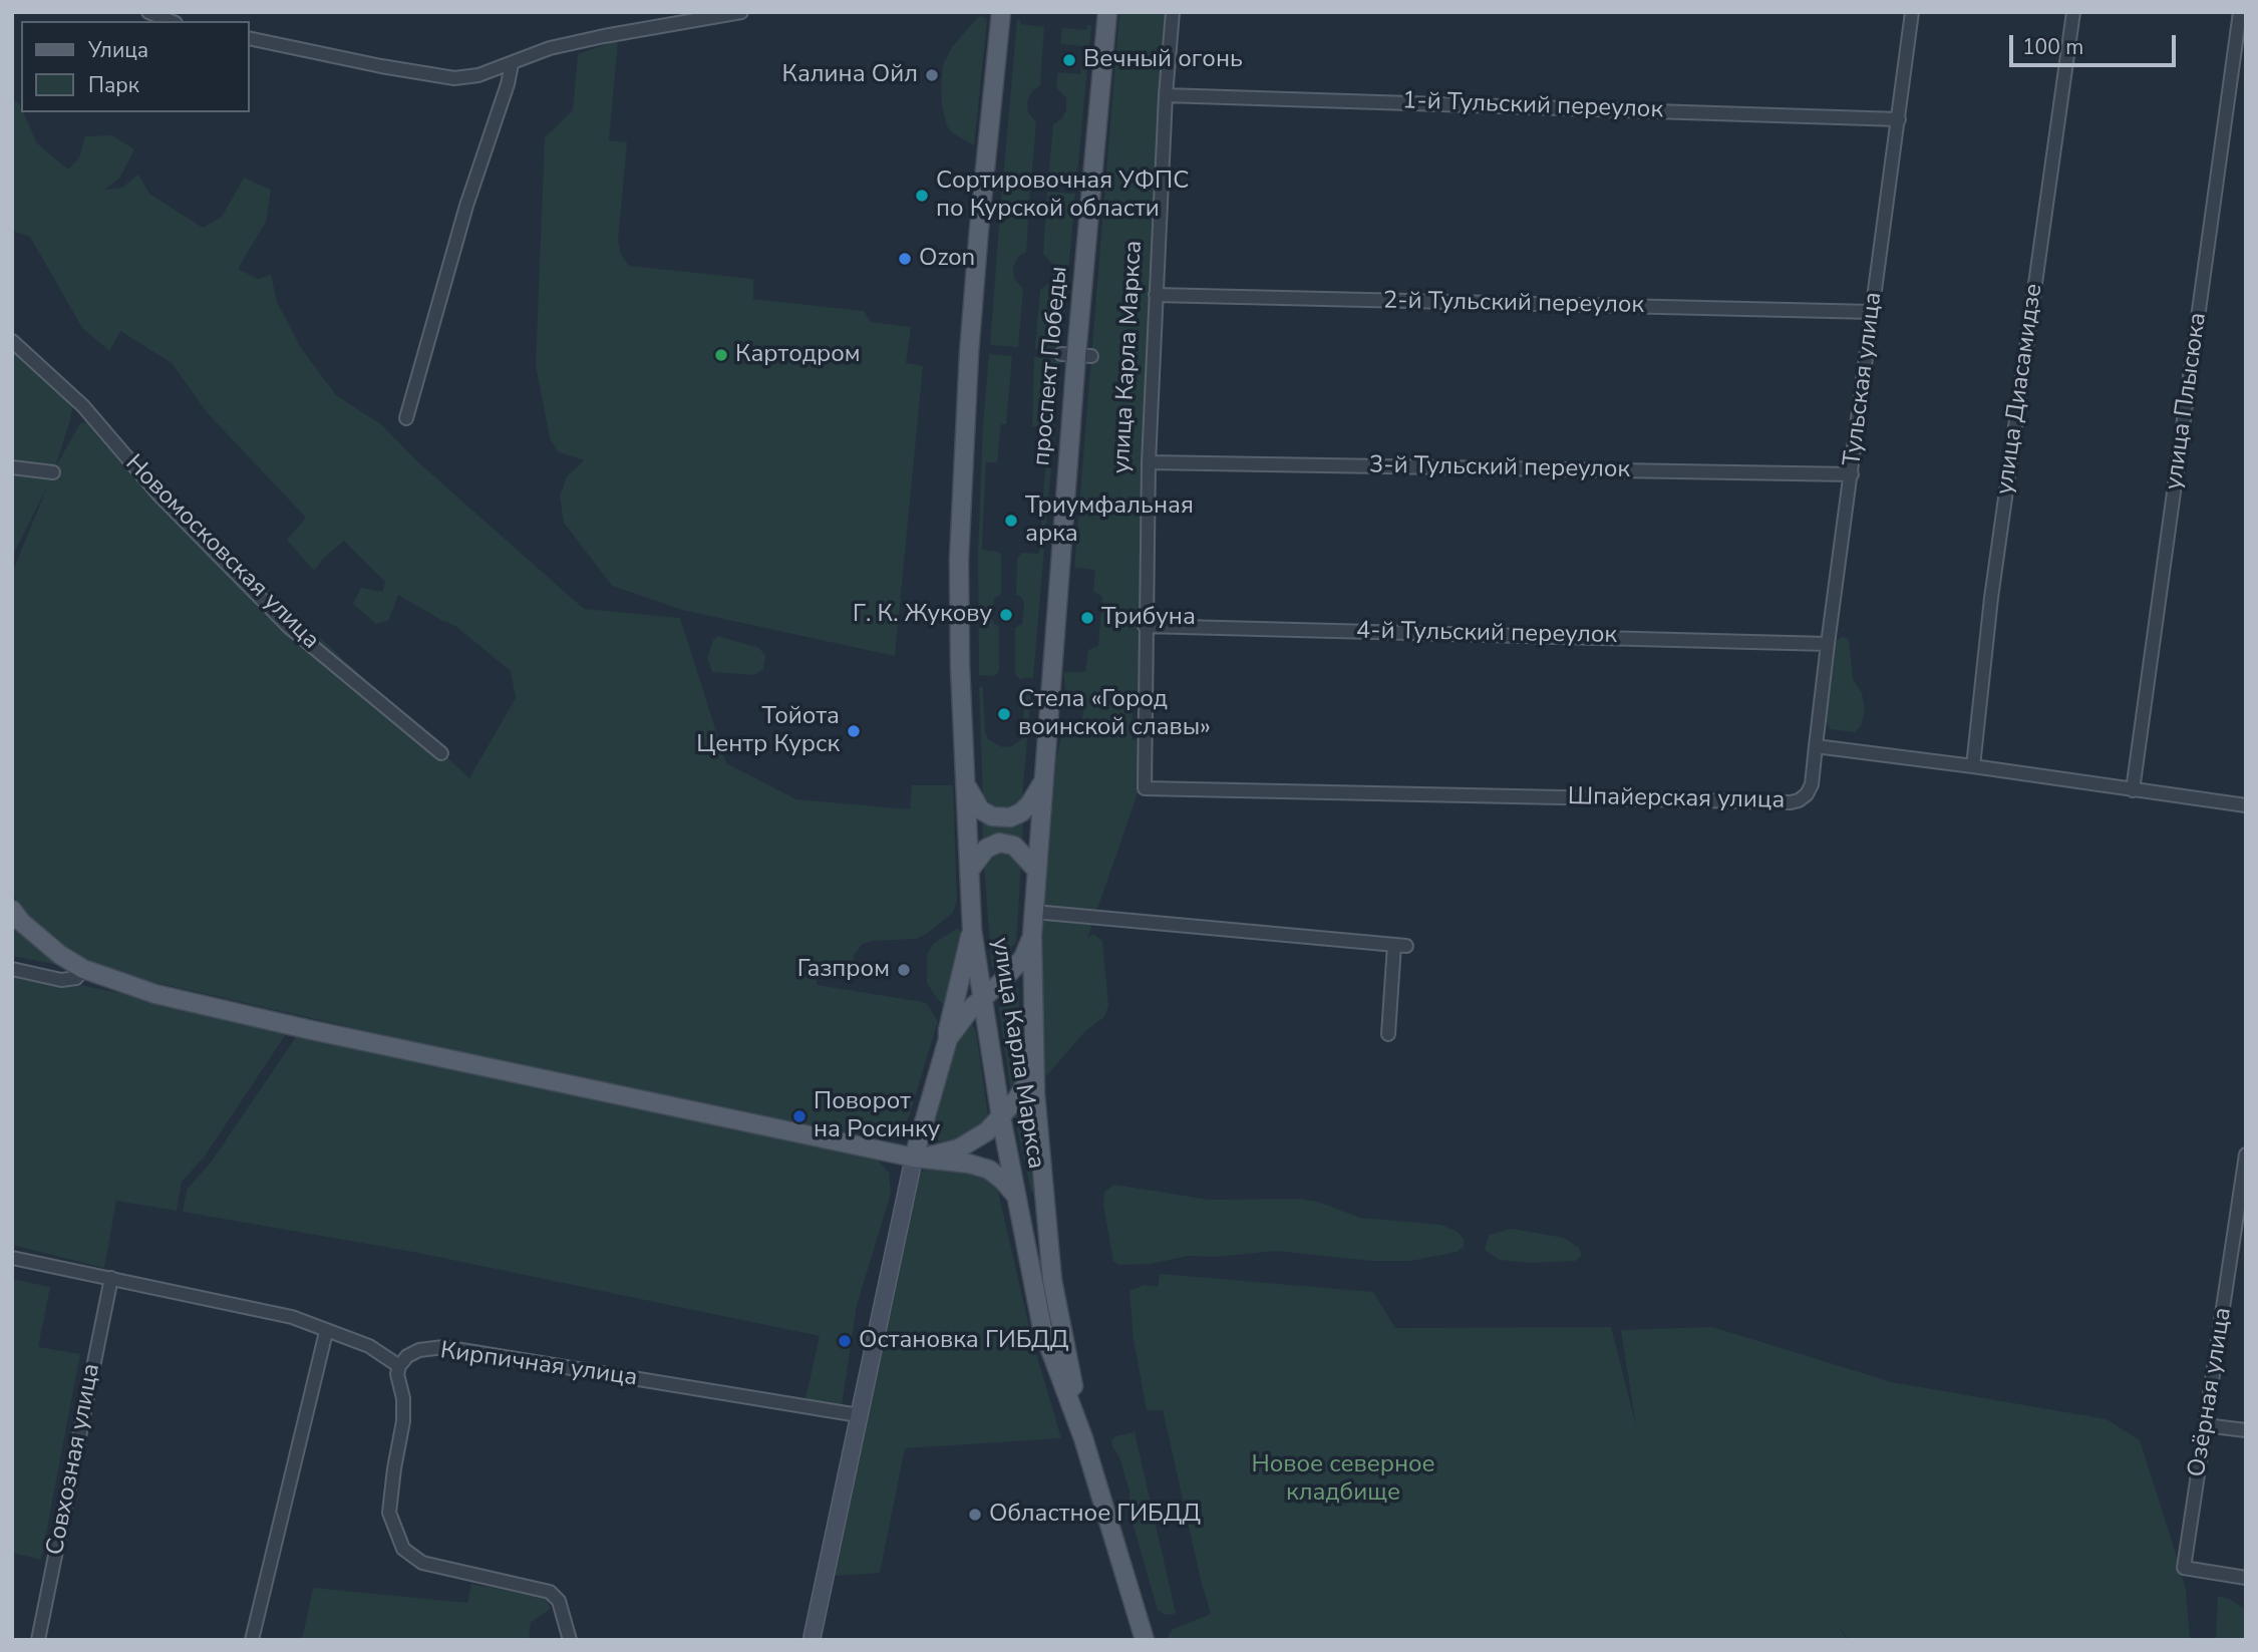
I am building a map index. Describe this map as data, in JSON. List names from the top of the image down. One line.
{"streets":{"main road":["улица Карла Маркса","проспект Победы"],"street":["1-й Тульский переулок","2-й Тульский переулок","Тульская улица","улица Диасамидзе","улица Плысюка","3-й Тульский переулок","Новомосковская улица","4-й Тульский переулок","Шпайерская улица","Кирпичная улица","Озёрная улица","Совхозная улица"]},"crossings":[["1-й Тульский переулок","улица Карла Маркса"],["1-й Тульский переулок","Тульская улица"],["2-й Тульский переулок","улица Карла Маркса"],["2-й Тульский переулок","Тульская улица"],["улица Карла Маркса","проспект Победы"],["улица Карла Маркса","3-й Тульский переулок"],["улица Карла Маркса","4-й Тульский переулок"],["улица Карла Маркса","Шпайерская улица"],["улица Карла Маркса","Кирпичная улица"],["Тульская улица","3-й Тульский переулок"],["Тульская улица","4-й Тульский переулок"],["Тульская улица","Шпайерская улица"]],"parks":["Новое северное кладбище"],"places":["Вечный огонь","Калина Ойл","Сортировочная УФПС по Курской области","Ozon","Картодром","Триумфальная арка","Г. К. Жукову","Трибуна","Стела «Город воинской славы»","Тойота Центр Курск","Газпром","Поворот на Росинку","Остановка ГИБДД","Областное ГИБДД"],"legend":["Улица","Парк"],"scale_bar":"100 m"}
